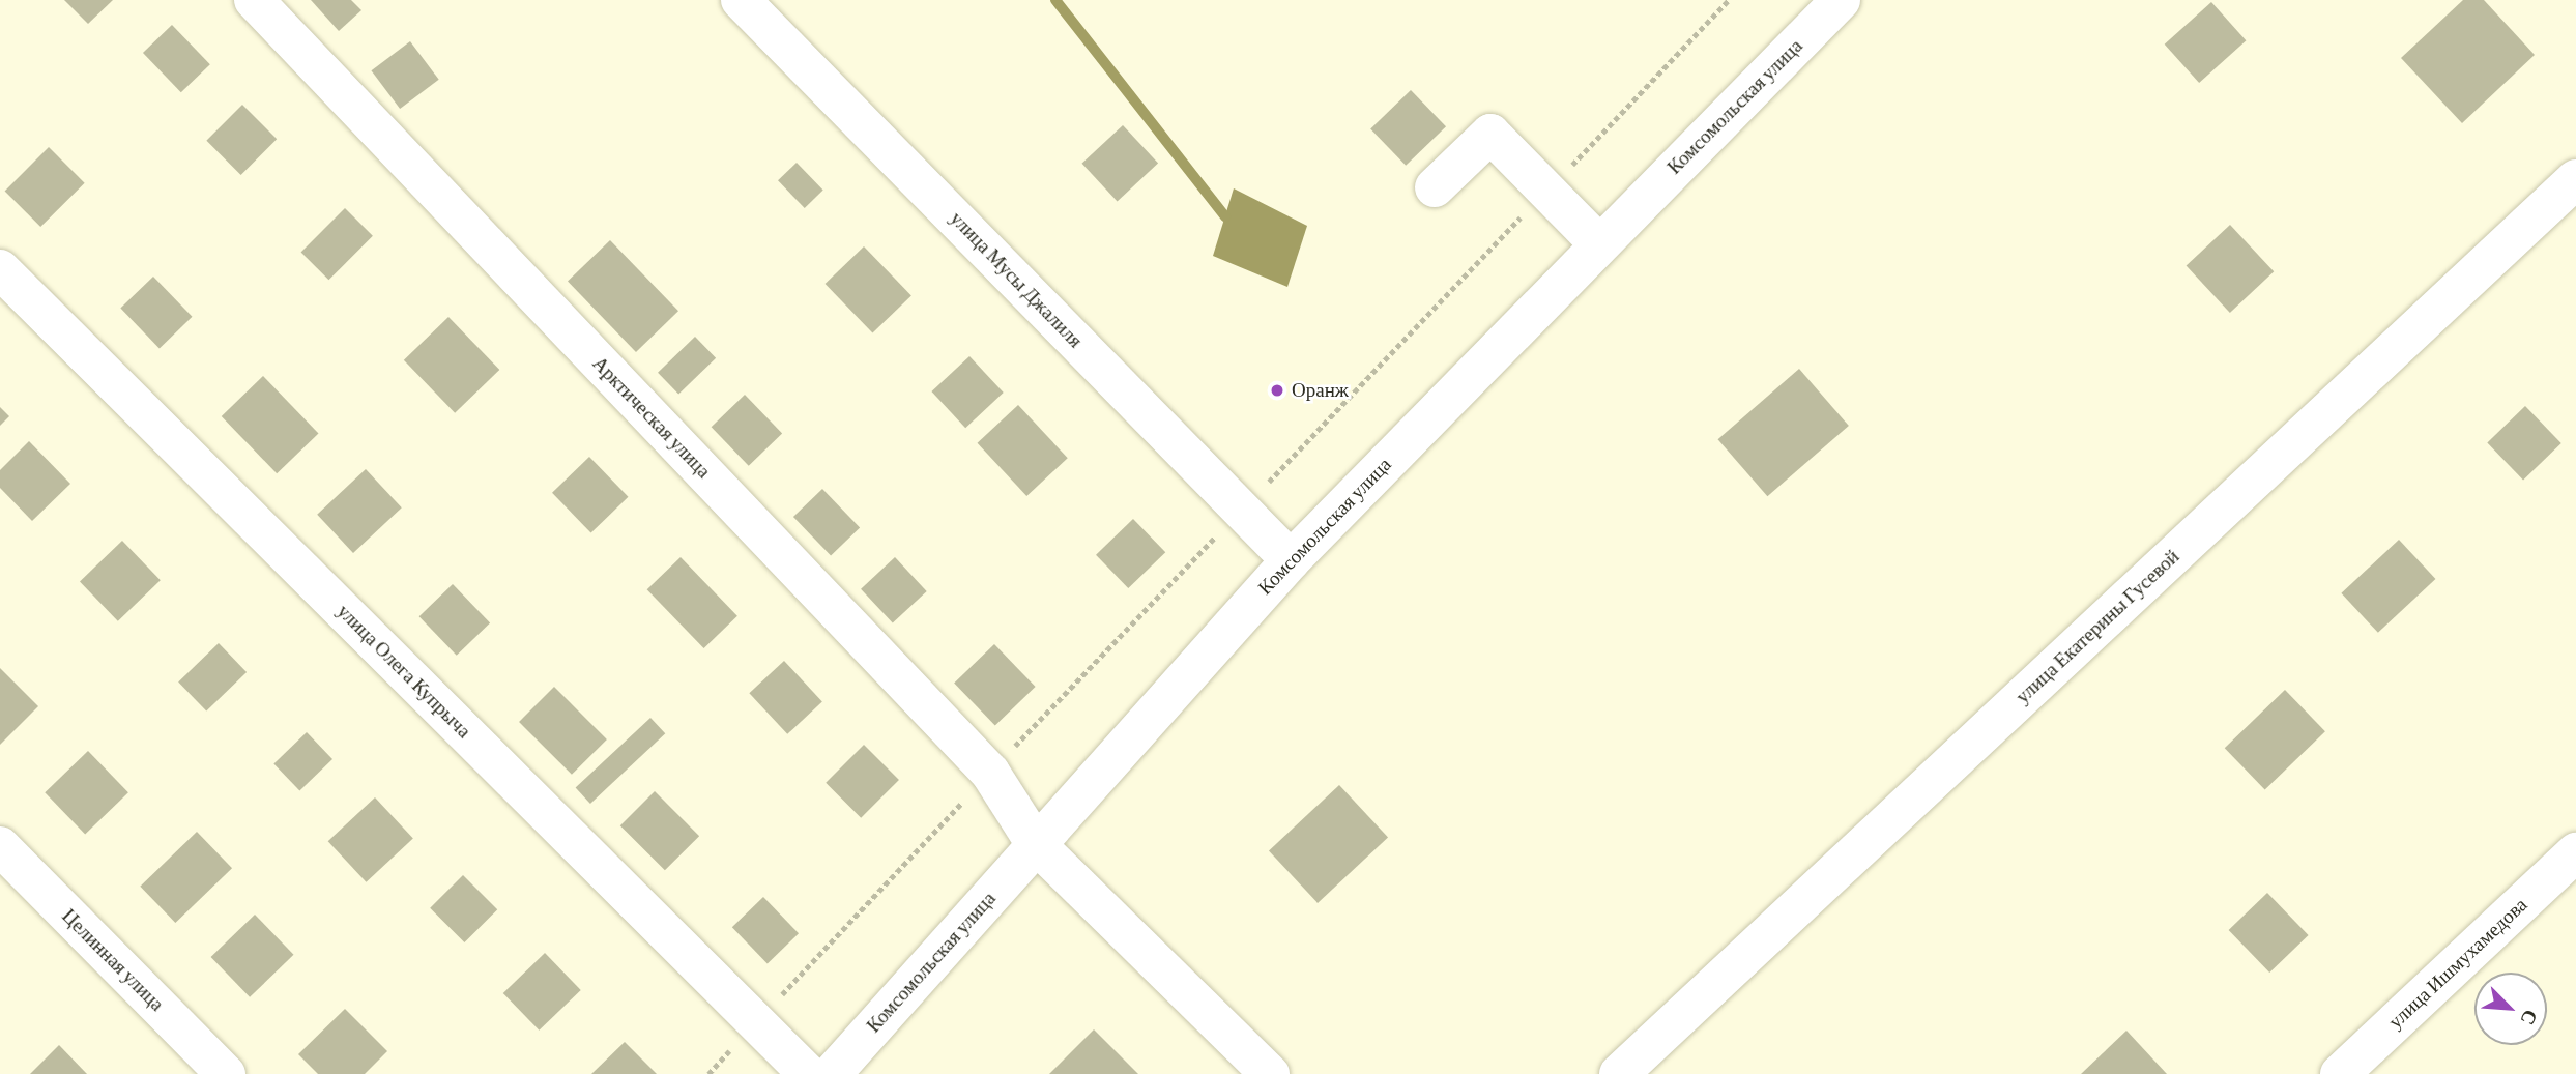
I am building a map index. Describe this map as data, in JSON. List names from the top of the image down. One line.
{"streets":{"street":["Комсомольская улица","улица Мусы Джалиля","Арктическая улица","улица Екатерины Гусевой","улица Олега Купрыча","Целинная улица","улица Ишмухамедова"]},"crossings":[["Комсомольская улица","улица Мусы Джалиля"],["Комсомольская улица","Арктическая улица"]],"places":["Оранж"],"north":"bottom right"}
